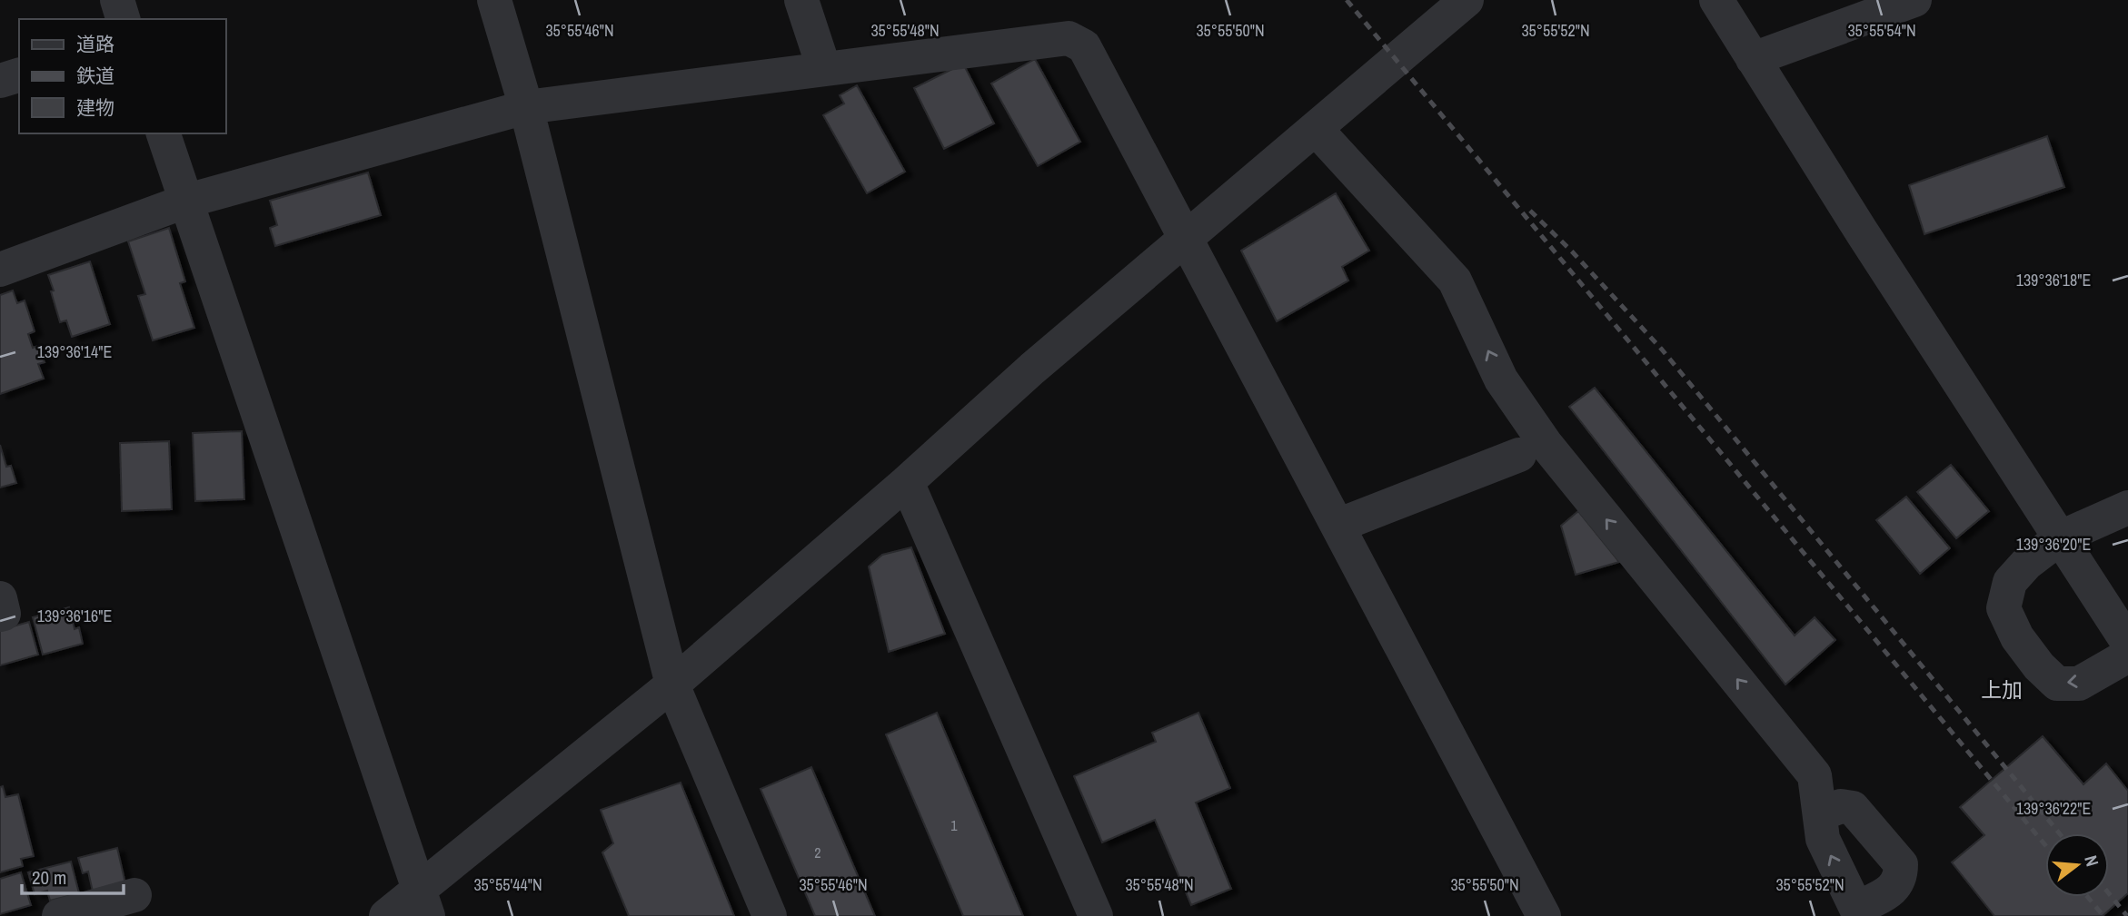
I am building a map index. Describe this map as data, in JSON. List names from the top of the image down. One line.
{"districts":["上加"],"house_numbers":["1","2"],"legend":["道路","鉄道","建物"],"scale_bar":"20 m","north":"right","coordinates":["35°55'46\"N","35°55'48\"N","35°55'50\"N","35°55'52\"N","35°55'54\"N","139°36'18\"E","139°36'14\"E","139°36'20\"E","139°36'16\"E","139°36'22\"E","35°55'44\"N"]}
